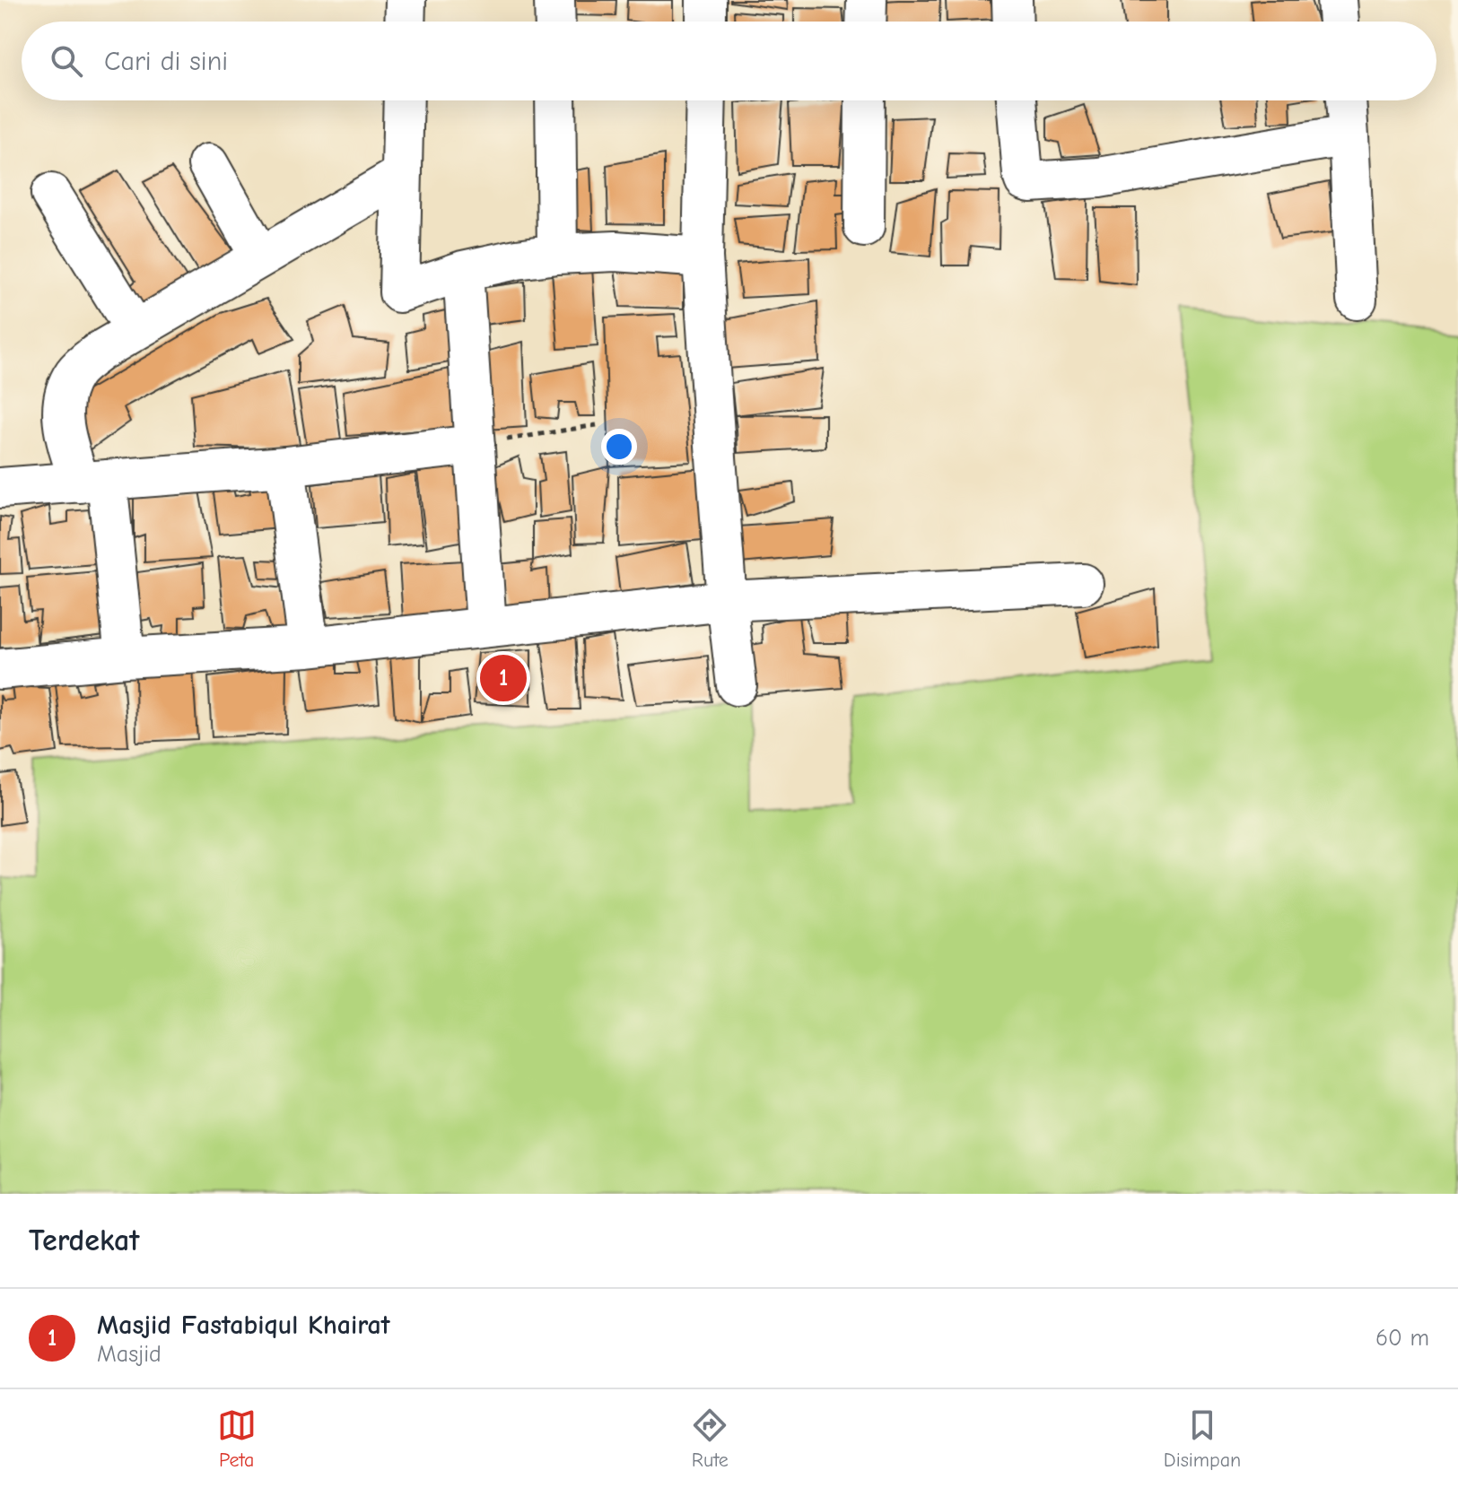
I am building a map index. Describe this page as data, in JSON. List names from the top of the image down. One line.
{"page":{"search":"Cari di sini","pins":"1","heading":"Terdekat","list":[{"mark":"1","name":"Masjid Fastabiqul Khairat","note":"Masjid","value":"60 m"}],"nav":["Peta","Rute","Disimpan"]}}
